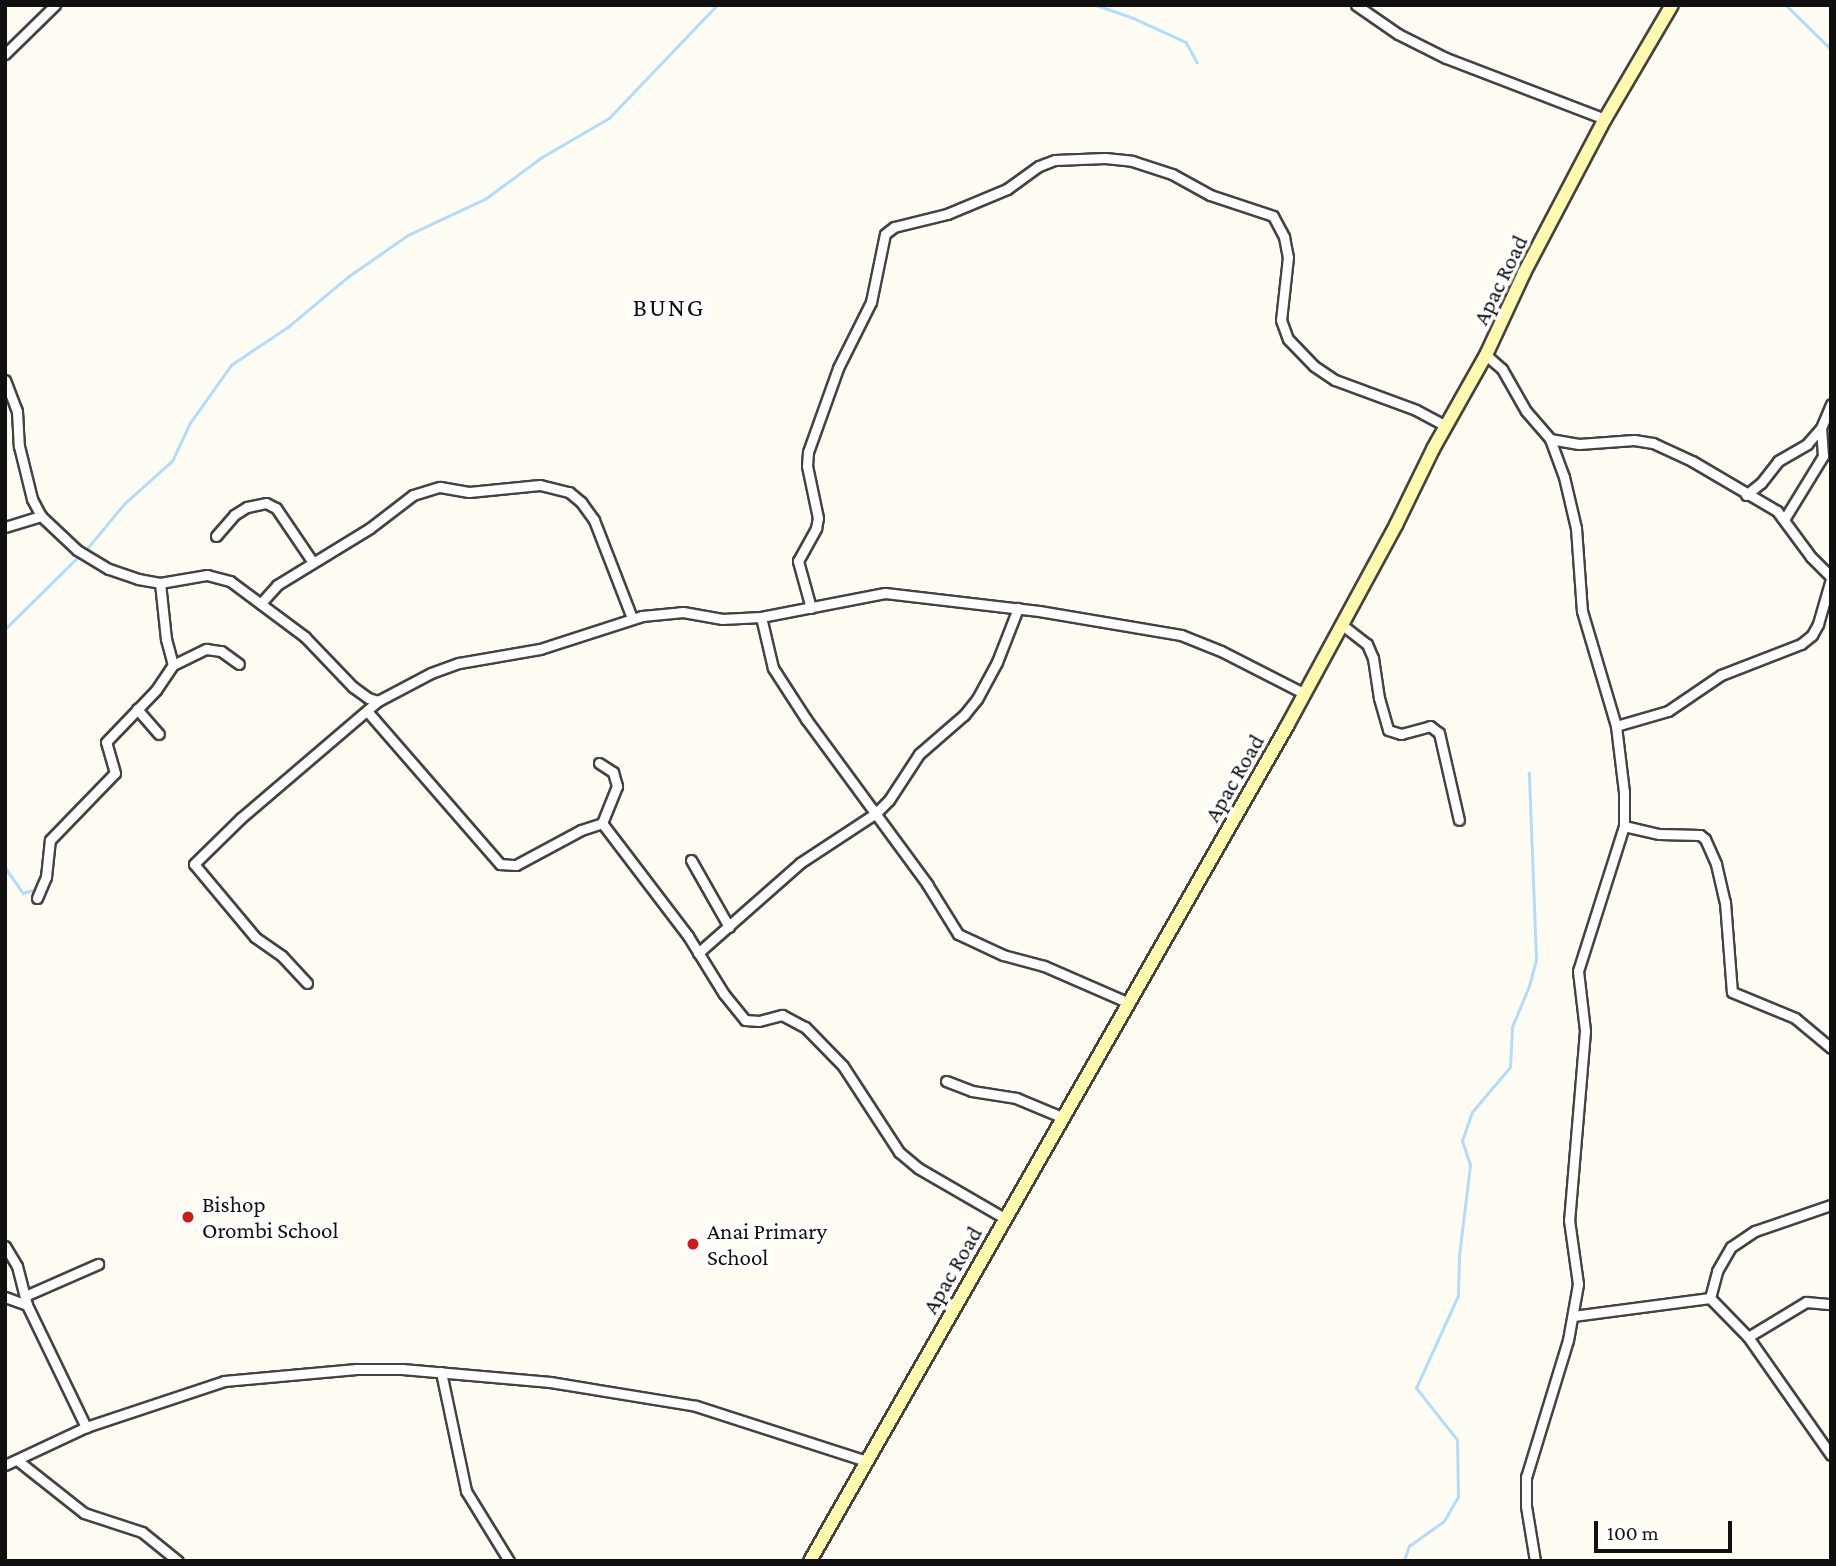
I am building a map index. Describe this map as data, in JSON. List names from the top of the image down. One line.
{"streets":{"main road":["Apac Road"]},"districts":["BUNG"],"places":["Bishop Orombi School","Anai Primary School"],"scale_bar":"100 m"}
